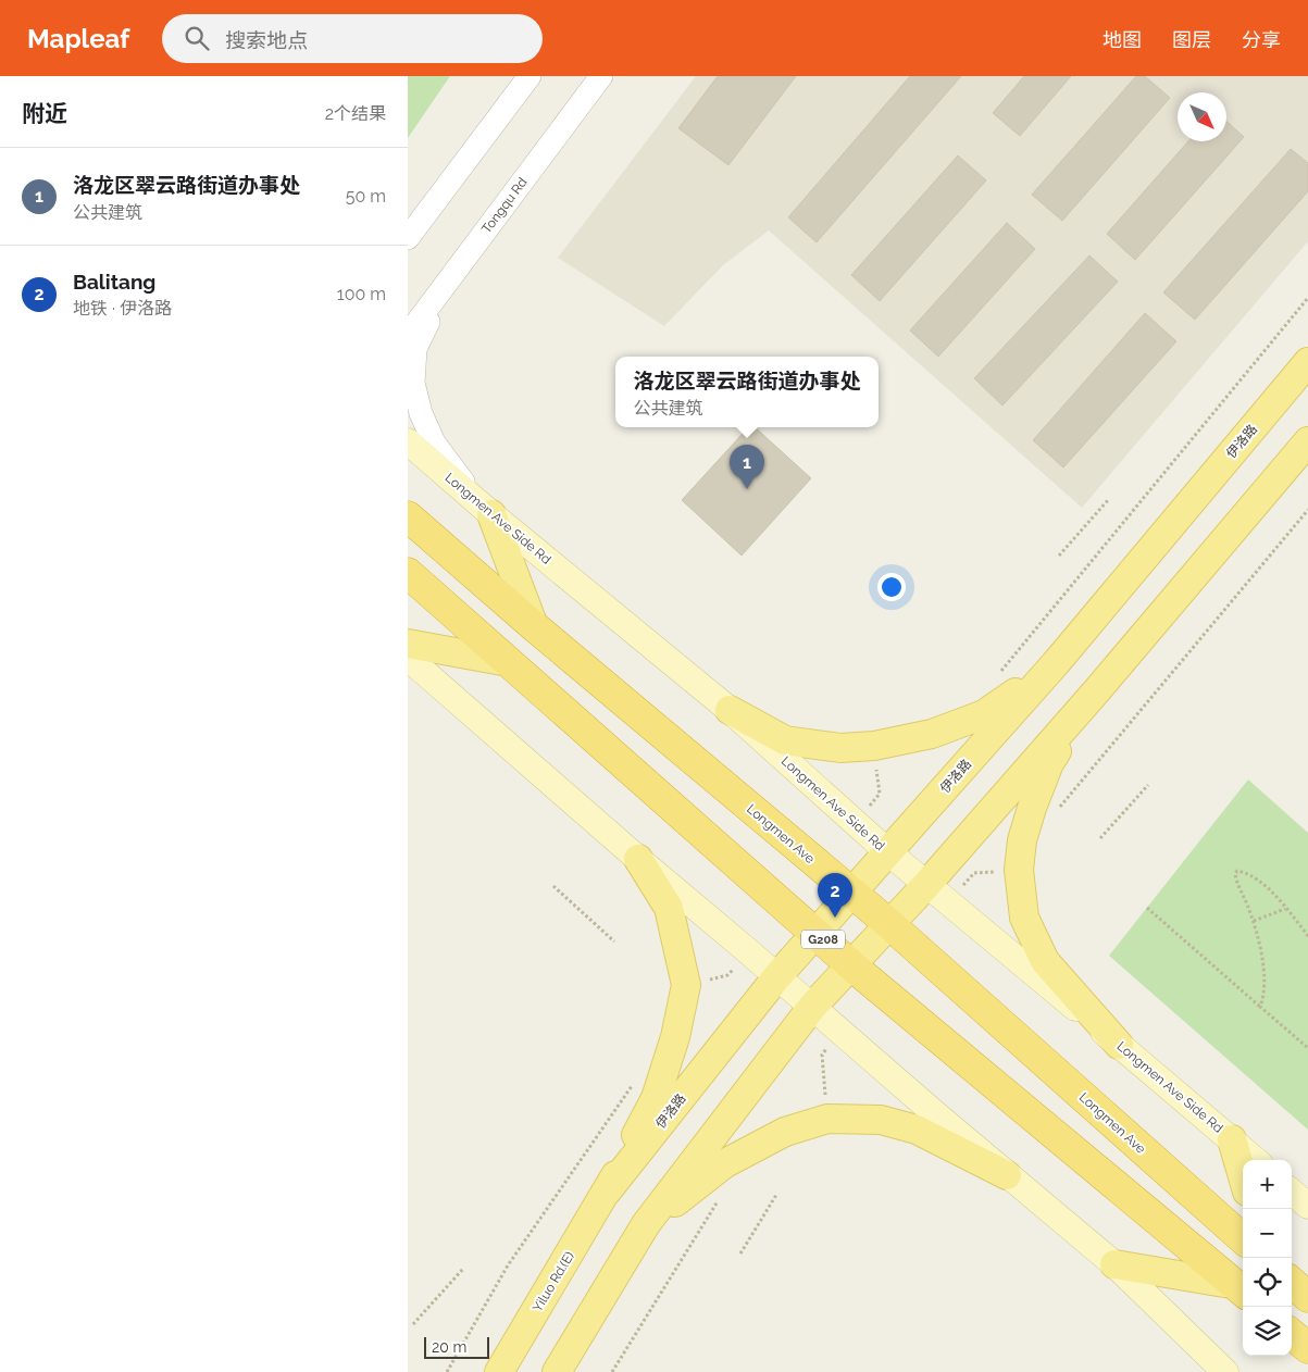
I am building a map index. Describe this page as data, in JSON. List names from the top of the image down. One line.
{"streets":{"highway":["Longmen Ave","G208"],"main road":["伊洛路","Longmen Ave Side Rd","Yiluo Rd.(E)"],"street":["Tongqu Rd"]},"crossings":[["伊洛路","Longmen Ave Side Rd"],["伊洛路","Longmen Ave"],["伊洛路","G208"],["伊洛路","Yiluo Rd.(E)"]],"scale_bar":"20 m","north":"bottom right","page":{"header":"Mapleaf","search":"搜索地点","nav":["地图","图层","分享"],"heading":["附近","2个结果"],"list":[{"mark":"1","name":"洛龙区翠云路街道办事处","note":"公共建筑","value":"50 m"},{"mark":"2","name":"Balitang","note":"地铁 · 伊洛路","value":"100 m"}],"popup":["洛龙区翠云路街道办事处","公共建筑"],"pins":["1","2"],"map_buttons":["+","−"],"scale":"20 m"}}
